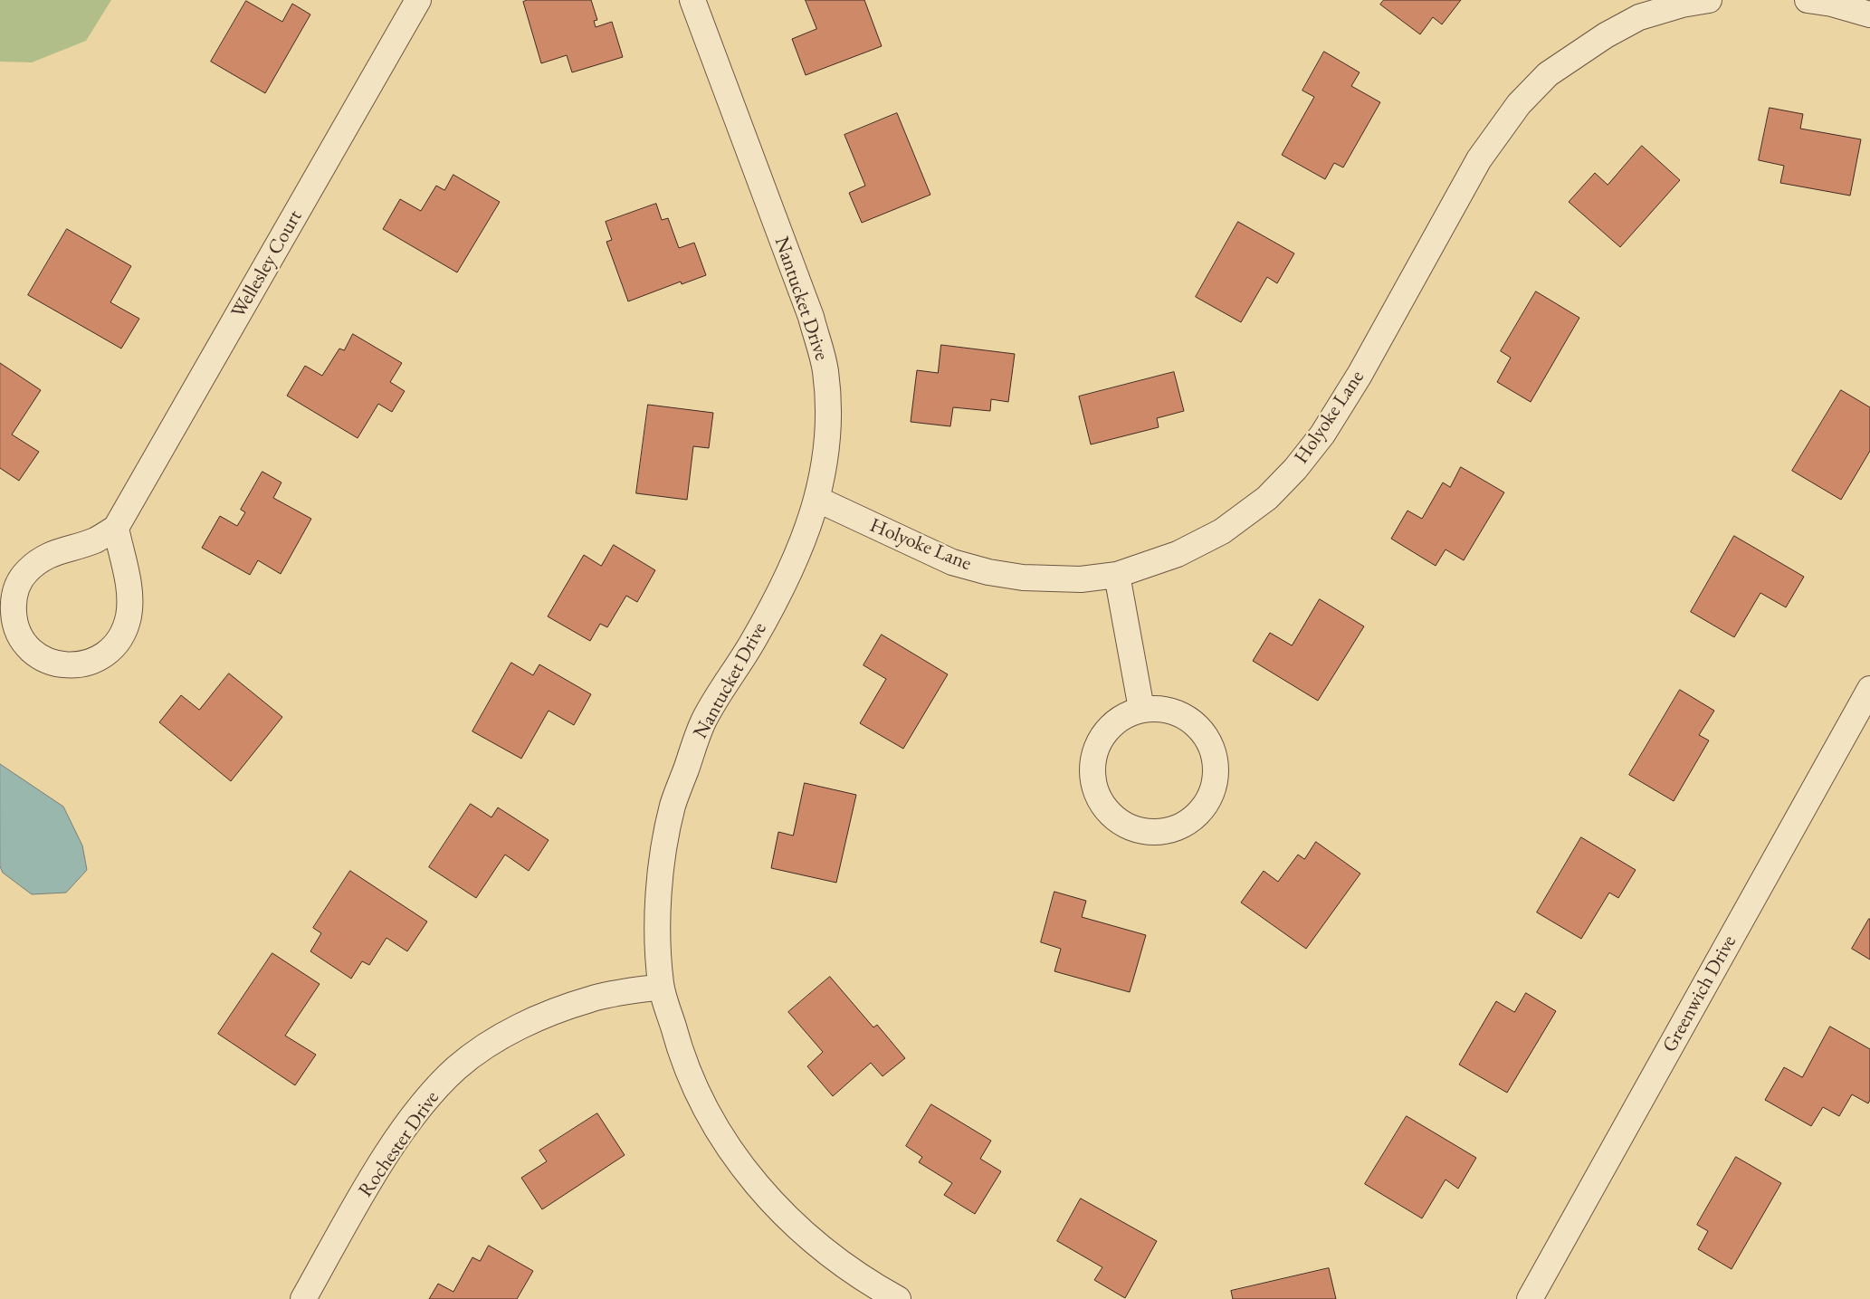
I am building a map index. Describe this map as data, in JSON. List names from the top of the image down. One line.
{"streets":{"street":["Wellesley Court","Nantucket Drive","Holyoke Lane","Greenwich Drive","Rochester Drive"]},"crossings":[["Nantucket Drive","Holyoke Lane"],["Nantucket Drive","Rochester Drive"]]}
